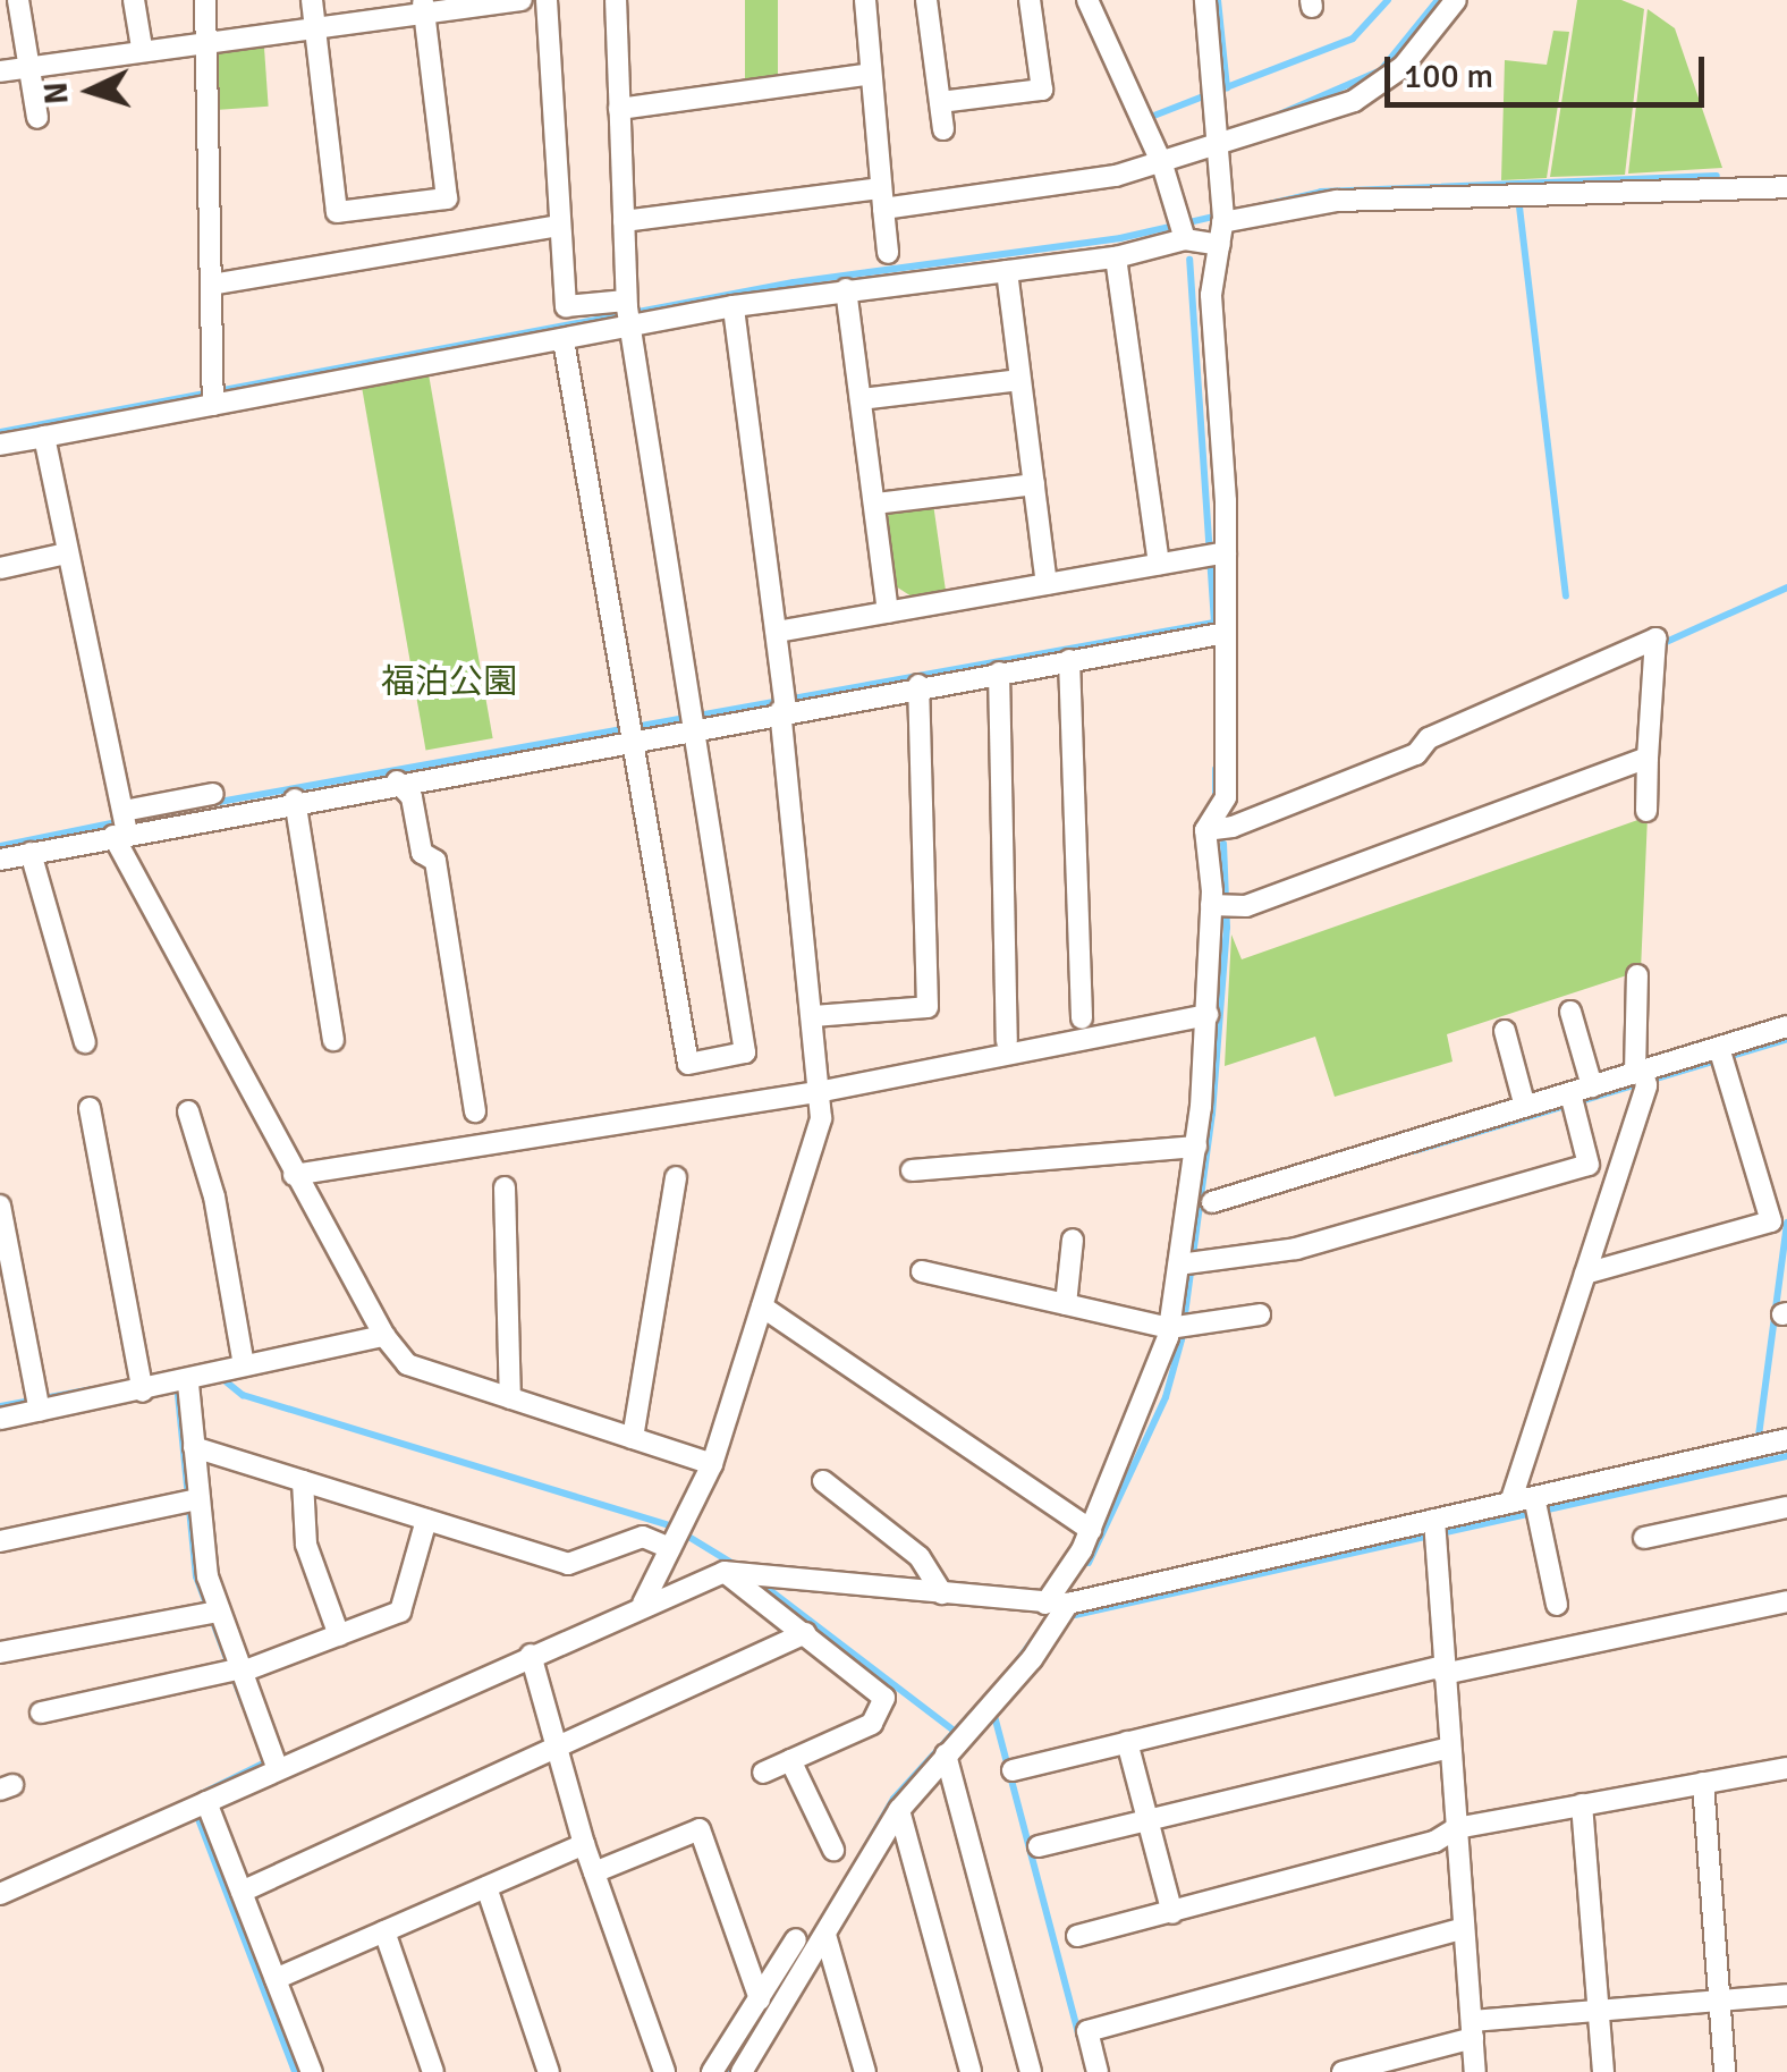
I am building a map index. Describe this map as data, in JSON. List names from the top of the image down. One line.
{"parks":["福泊公園"],"scale_bar":"100 m","north":"left"}
